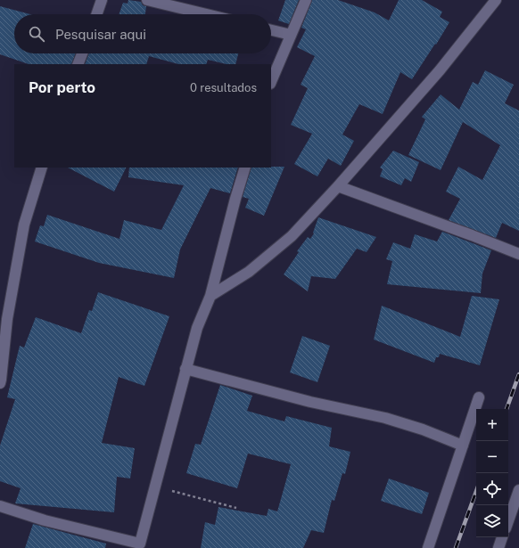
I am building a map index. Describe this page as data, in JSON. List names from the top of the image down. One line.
{"page":{"search":"Pesquisar aqui","heading":["Por perto","0 resultados"],"map_buttons":["+","−"]}}
